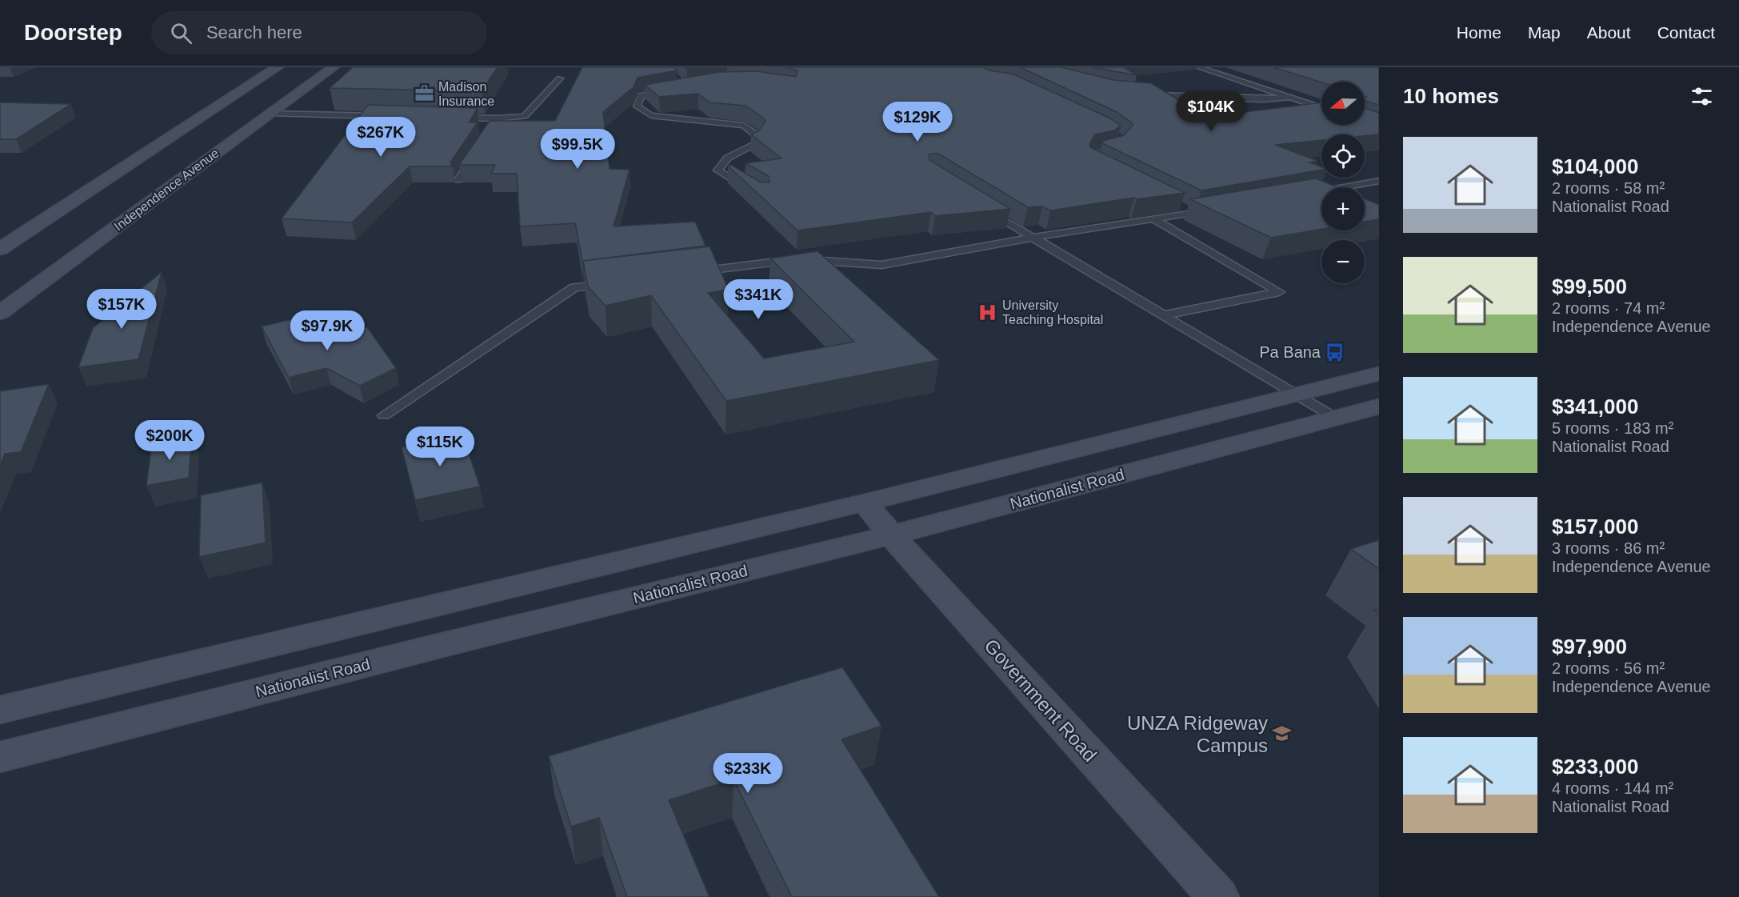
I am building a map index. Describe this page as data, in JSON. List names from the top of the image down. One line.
{"streets":{"main road":["Independence Avenue","Nationalist Road","Government Road"]},"crossings":[["Nationalist Road","Government Road"]],"places":{"office":["Madison Insurance"],"hospital":["University Teaching Hospital"],"bus stop":["Pa Bana"],"school or university":["UNZA Ridgeway Campus"]},"north":"left","page":{"header":"Doorstep","search":"Search here","nav":["Home","Map","About","Contact"],"heading":"10 homes","map_buttons":["+","−"],"price":["$104K","$129K","$267K","$99.5K","$341K","$157K","$97.9K","$200K","$115K","$233K"],"list":[{"name":"$104,000","note":"2 rooms · 58 m² · Nationalist Road"},{"name":"$99,500","note":"2 rooms · 74 m² · Independence Avenue"},{"name":"$341,000","note":"5 rooms · 183 m² · Nationalist Road"},{"name":"$157,000","note":"3 rooms · 86 m² · Independence Avenue"},{"name":"$97,900","note":"2 rooms · 56 m² · Independence Avenue"},{"name":"$233,000","note":"4 rooms · 144 m² · Nationalist Road"}]}}
